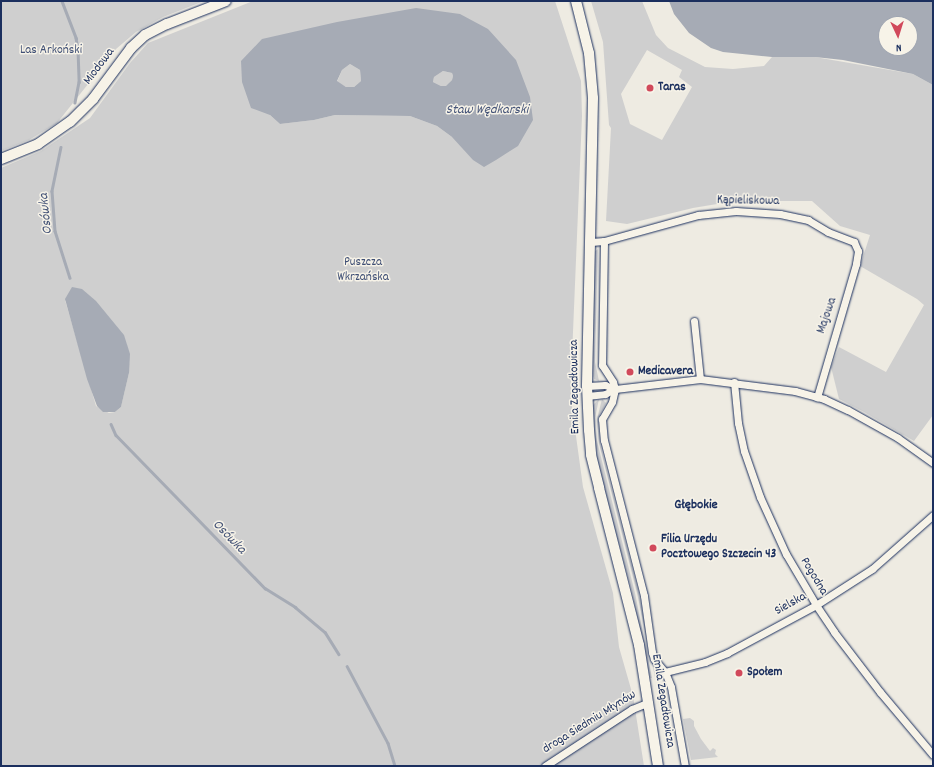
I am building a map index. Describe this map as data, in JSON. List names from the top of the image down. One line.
{"streets":{"main road":["Miodowa","Emila Zegadłowicza"],"street":["Kąpieliskowa","Majowa","Pogodna","Sielska","droga Siedmiu Młynów"]},"crossings":[["Kąpieliskowa","Majowa"],["Kąpieliskowa","Emila Zegadłowicza"],["Emila Zegadłowicza","droga Siedmiu Młynów"],["Pogodna","Sielska"]],"districts":["Głębokie"],"water":["Staw Wędkarski","Osówka"],"parks":["Las Arkoński","Puszcza Wkrzańska"],"places":["Taras","Medicavera","Filia Urzędu Pocztowego Szczecin 43","Społem"],"north":"bottom"}
